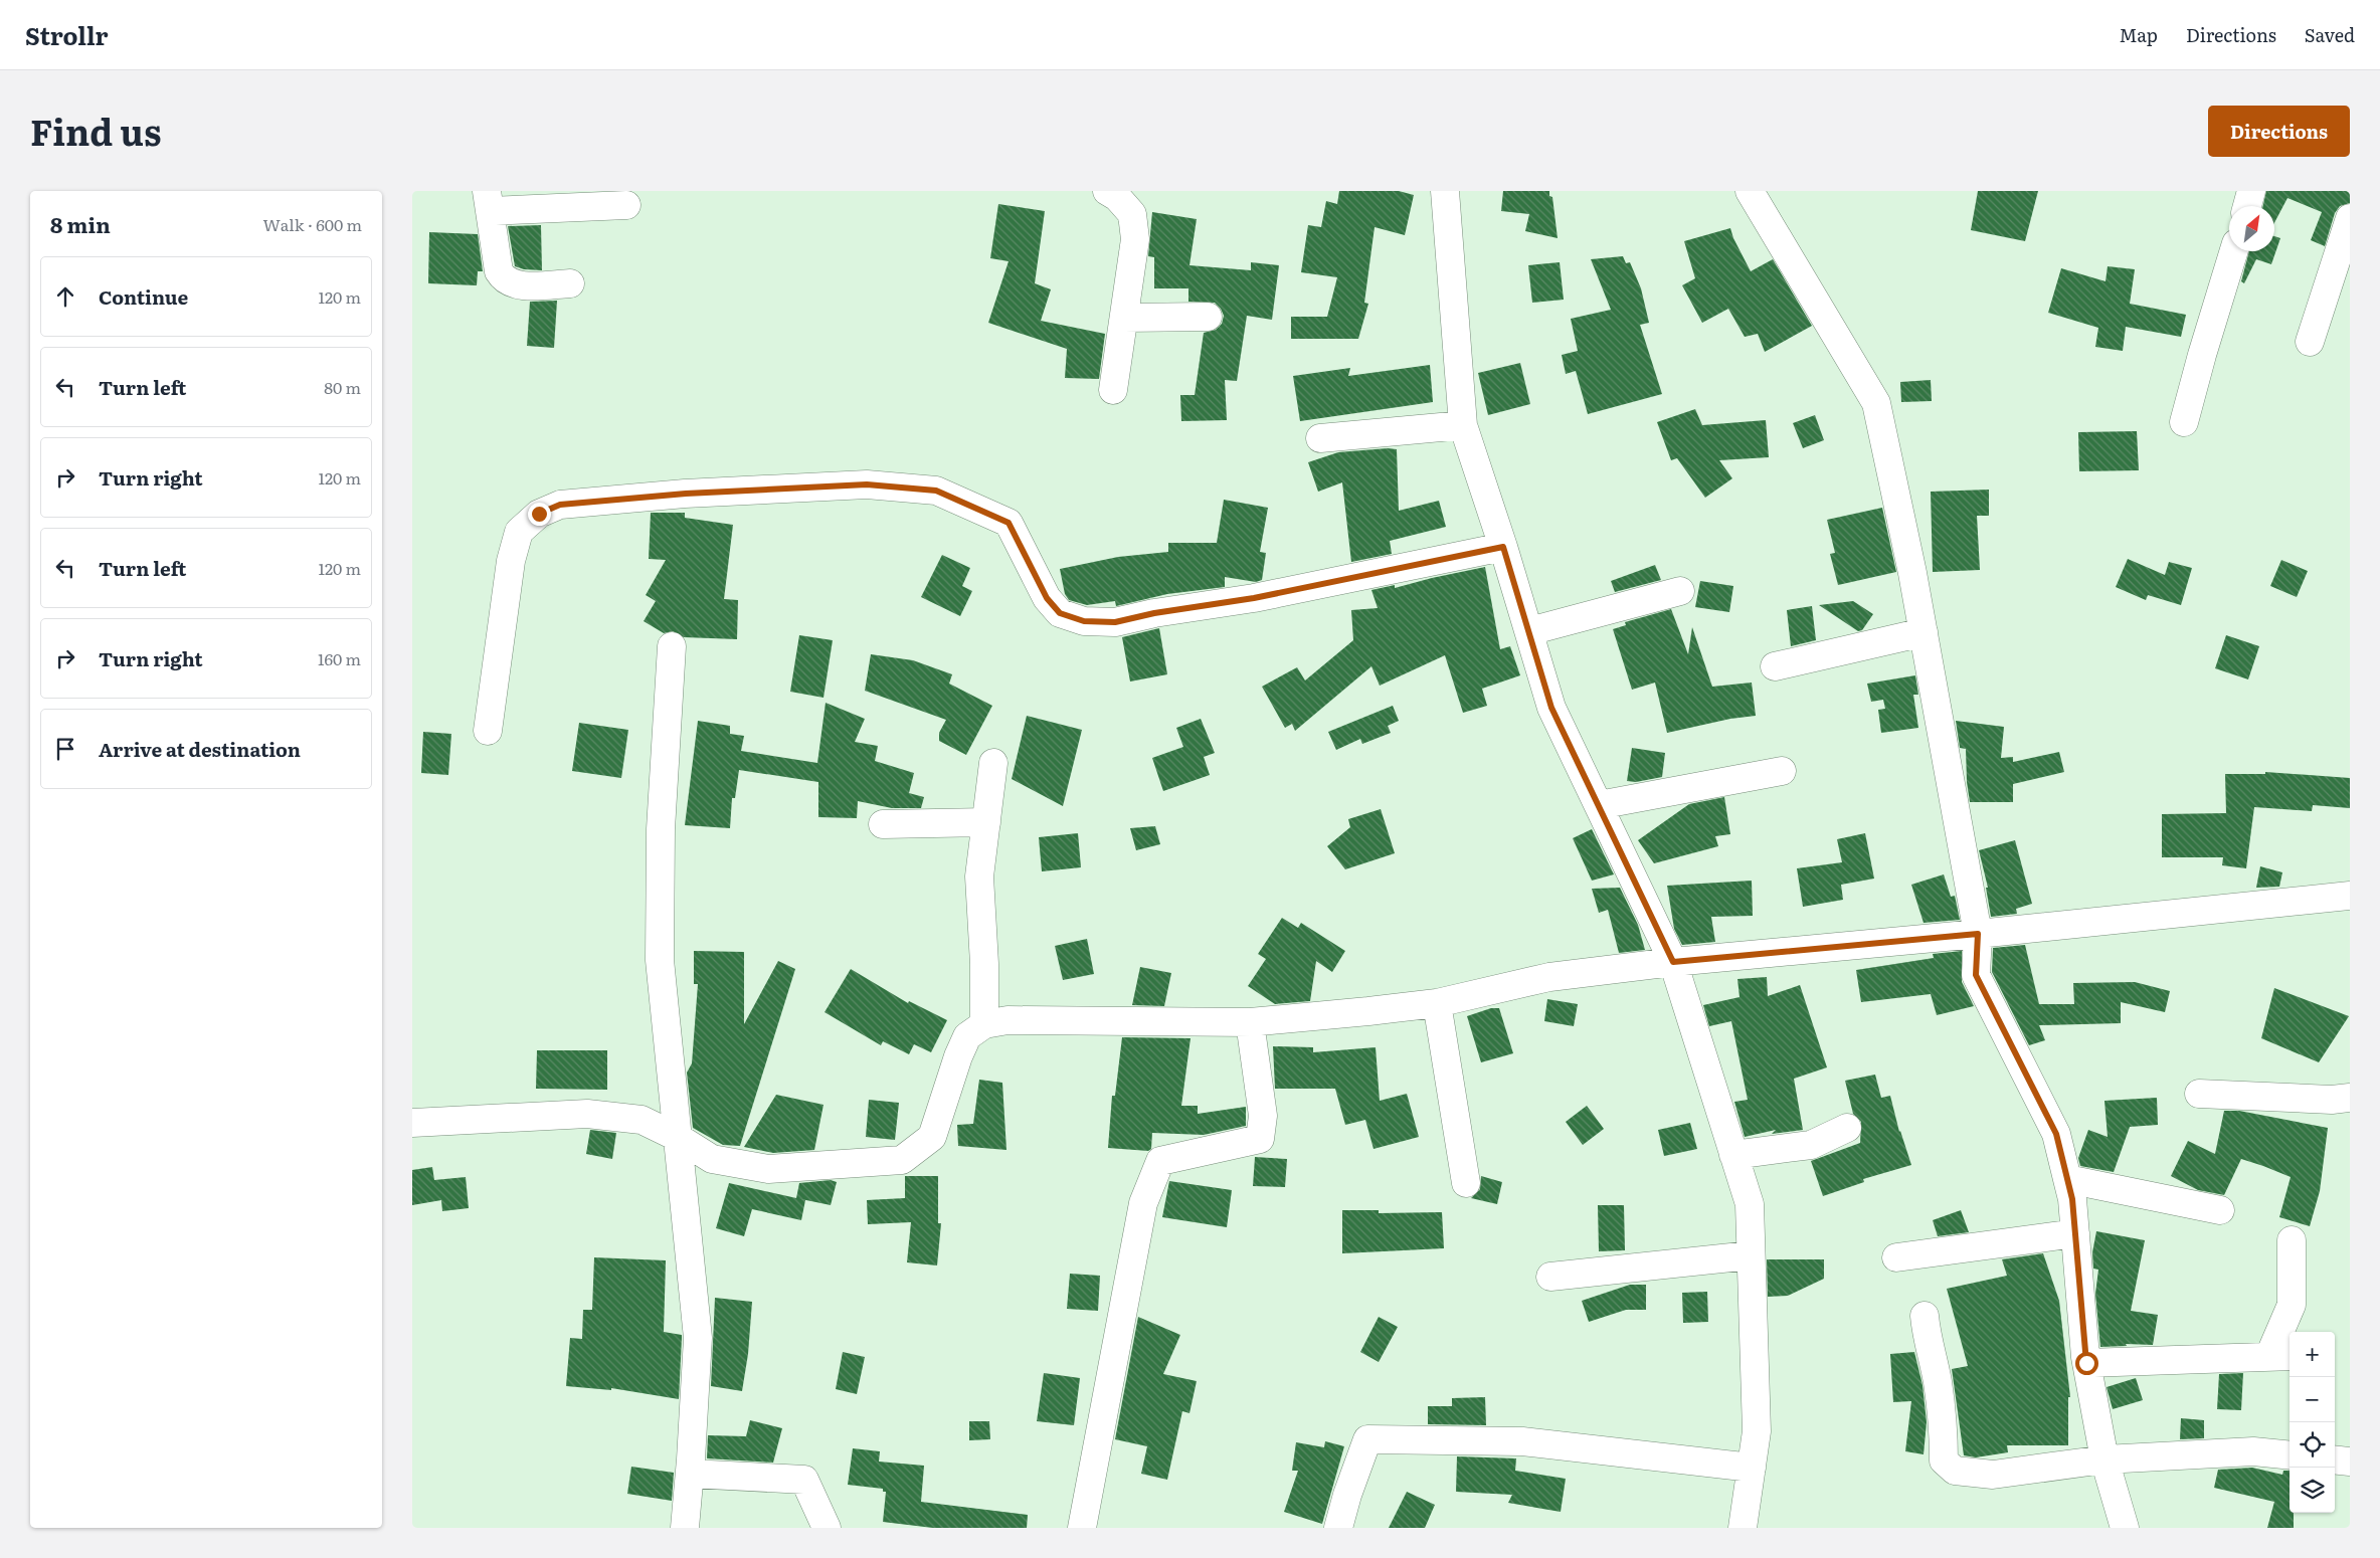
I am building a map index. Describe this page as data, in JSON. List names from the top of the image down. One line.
{"north":"top right","page":{"header":"Strollr","nav":["Map","Directions","Saved"],"title":"Find us","buttons":"Directions","heading":["8 min","Walk · 600 m"],"list":[["Continue","120 m"],["Turn left","80 m"],["Turn right","120 m"],["Turn left","120 m"],["Turn right","160 m"],"Arrive at destination"],"map_buttons":["+","−"]}}
